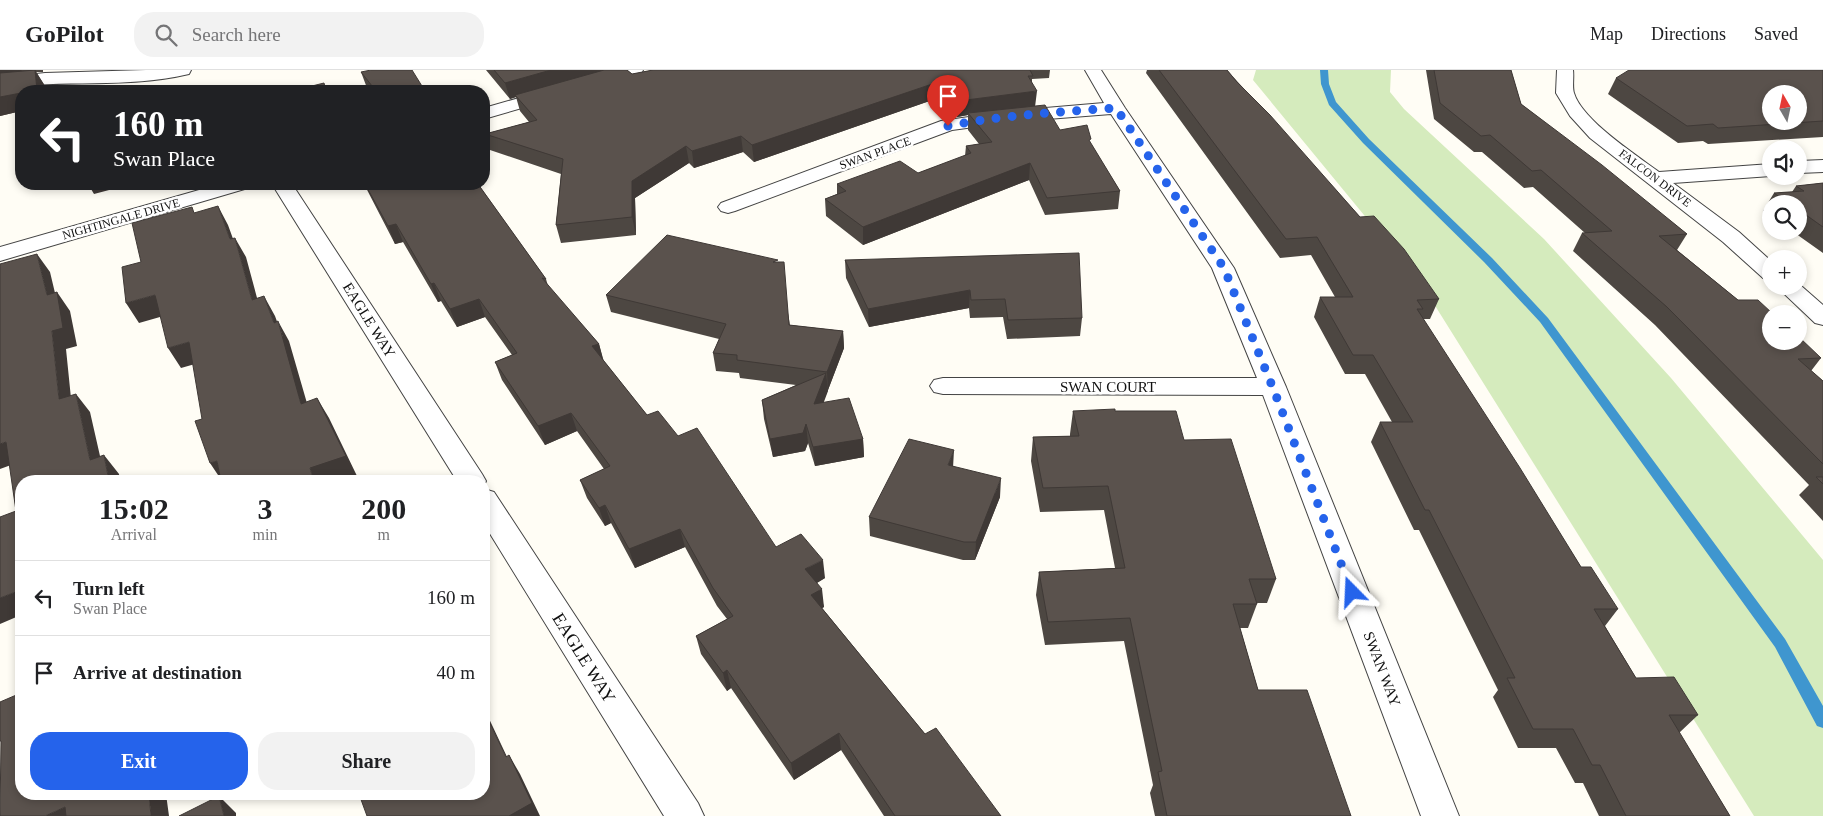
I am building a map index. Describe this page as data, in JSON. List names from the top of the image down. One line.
{"streets":{"street":["SWAN PLACE","FALCON DRIVE","NIGHTINGALE DRIVE","EAGLE WAY","SWAN COURT","SWAN WAY"]},"crossings":[["SWAN PLACE","SWAN WAY"],["SWAN COURT","SWAN WAY"]],"north":"top","page":{"header":"GoPilot","search":"Search here","nav":["Map","Directions","Saved"],"map_buttons":["+","−"],"turn":["160 m","Swan Place"],"eta":["15:02","Arrival","3","min","200","m"],"list":[{"name":"Turn left","note":"Swan Place","value":"160 m"},{"name":"Arrive at destination","value":"40 m"}],"buttons":["Exit","Share"]}}
